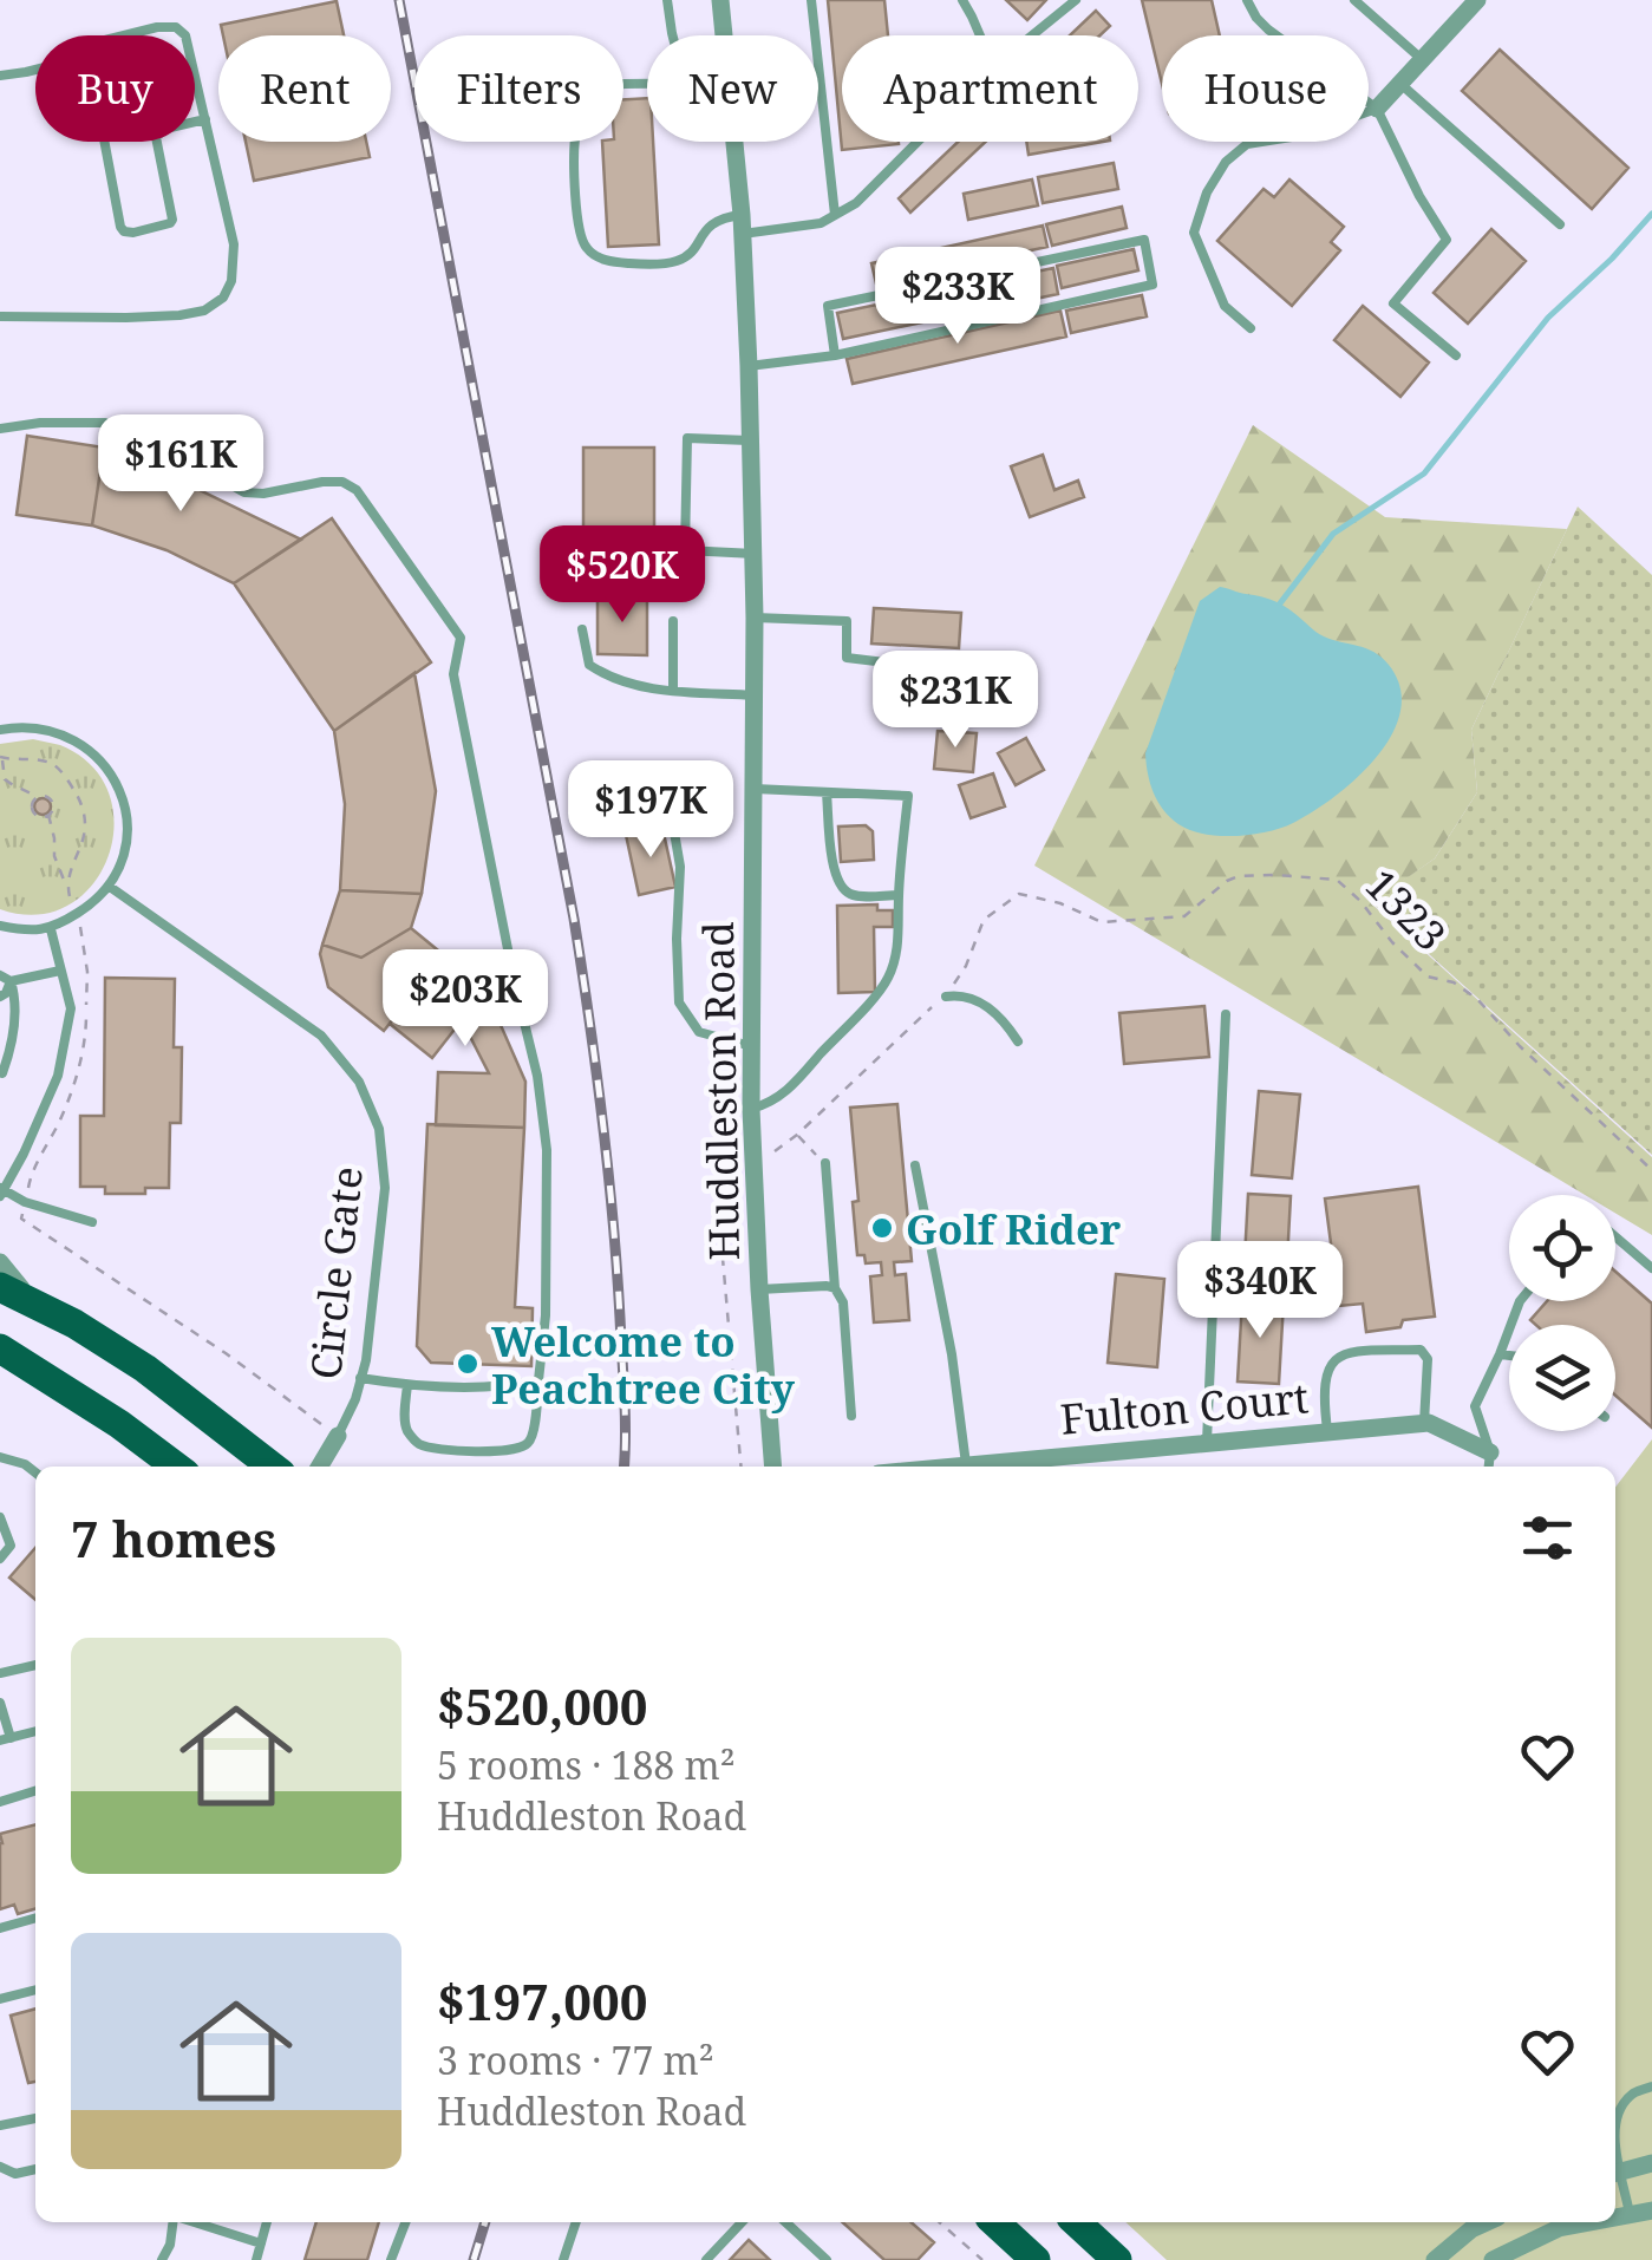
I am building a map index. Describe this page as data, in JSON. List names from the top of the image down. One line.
{"streets":{"street":["Huddleston Road","Fulton Court"],"lane":["Circle Gate"],"path":["1323"]},"crossings":[["1323","Huddleston Road"]],"places":["Golf Rider","Welcome to Peachtree City"],"page":{"chip":["Buy","Rent","Filters","New","Apartment","House"],"price":["$233K","$161K","$520K","$231K","$197K","$203K","$340K"],"heading":"7 homes","list":[{"name":"$520,000","note":"5 rooms · 188 m² · Huddleston Road"},{"name":"$197,000","note":"3 rooms · 77 m² · Huddleston Road"}]}}
